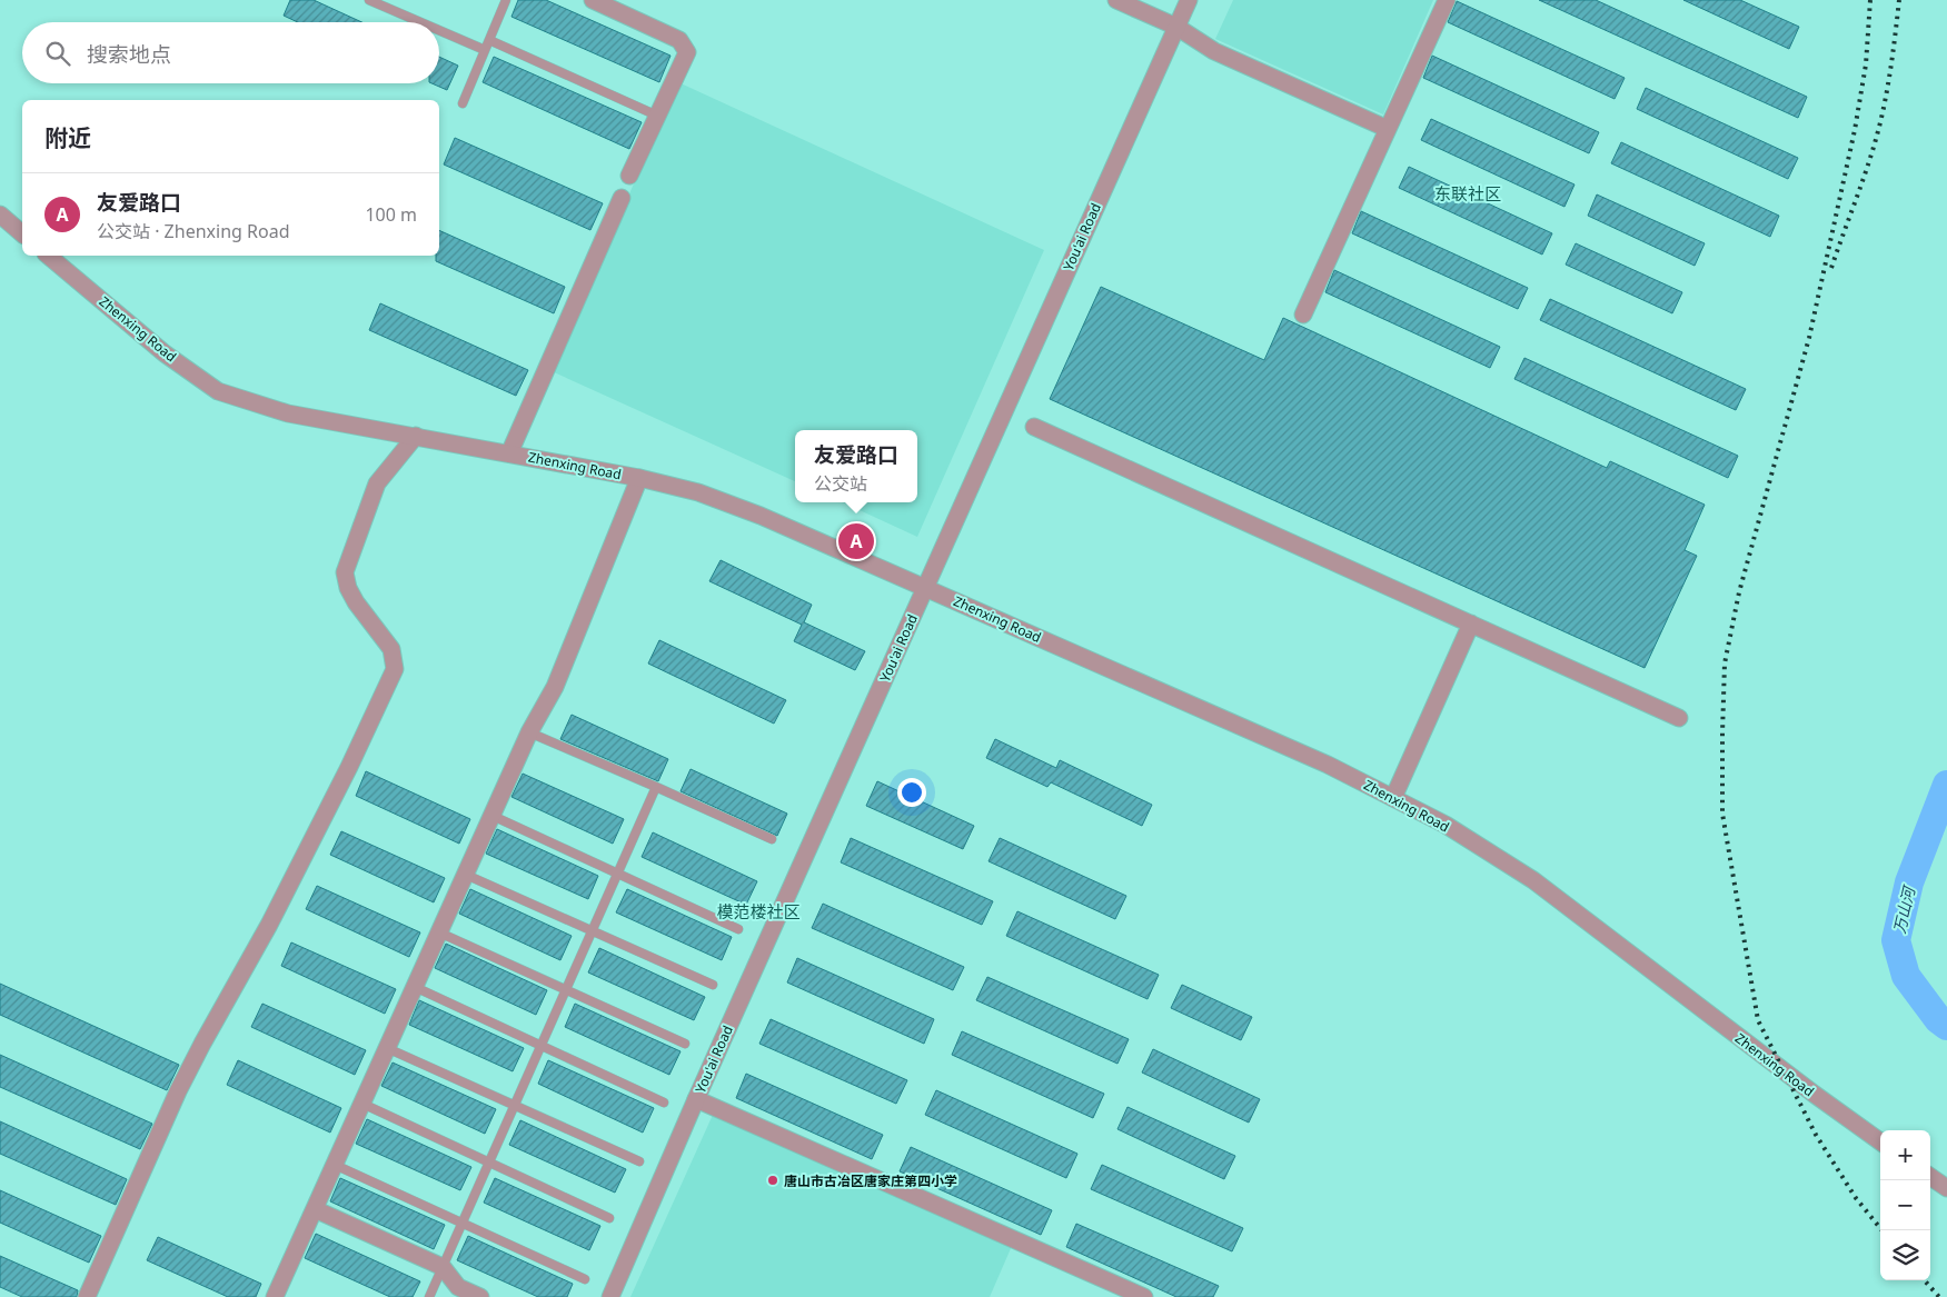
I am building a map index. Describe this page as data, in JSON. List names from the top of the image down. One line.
{"streets":{"street":["You'ai Road","Zhenxing Road"]},"crossings":[["You'ai Road","Zhenxing Road"]],"districts":["东联社区","模范楼社区"],"water":["万山河"],"places":["唐山市古冶区唐家庄第四小学"],"page":{"search":"搜索地点","heading":"附近","list":[{"mark":"A","name":"友爱路口","note":"公交站 · Zhenxing Road","value":"100 m"}],"popup":["友爱路口","公交站"],"pins":"A","map_buttons":["+","−"]}}
